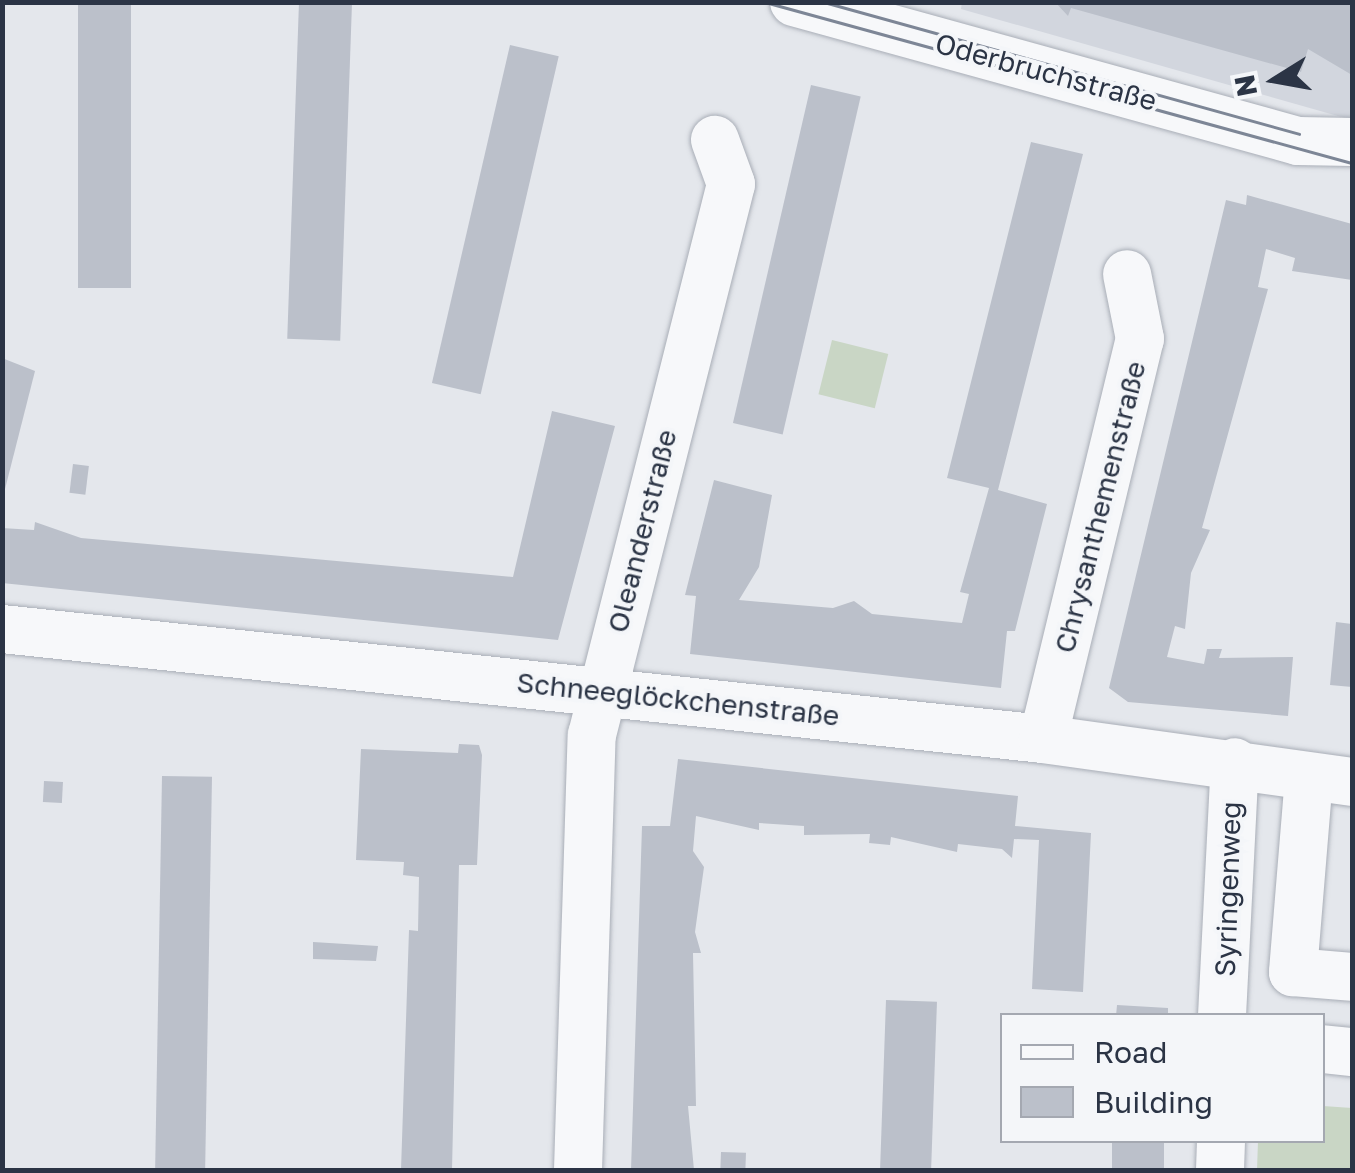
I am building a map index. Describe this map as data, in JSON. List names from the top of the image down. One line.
{"streets":{"street":["Oderbruchstraße","Chrysanthemenstraße","Oleanderstraße","Schneeglöckchenstraße","Syringenweg"]},"crossings":[["Chrysanthemenstraße","Schneeglöckchenstraße"],["Oleanderstraße","Schneeglöckchenstraße"],["Schneeglöckchenstraße","Syringenweg"]],"legend":["Road","Building"],"north":"left"}
